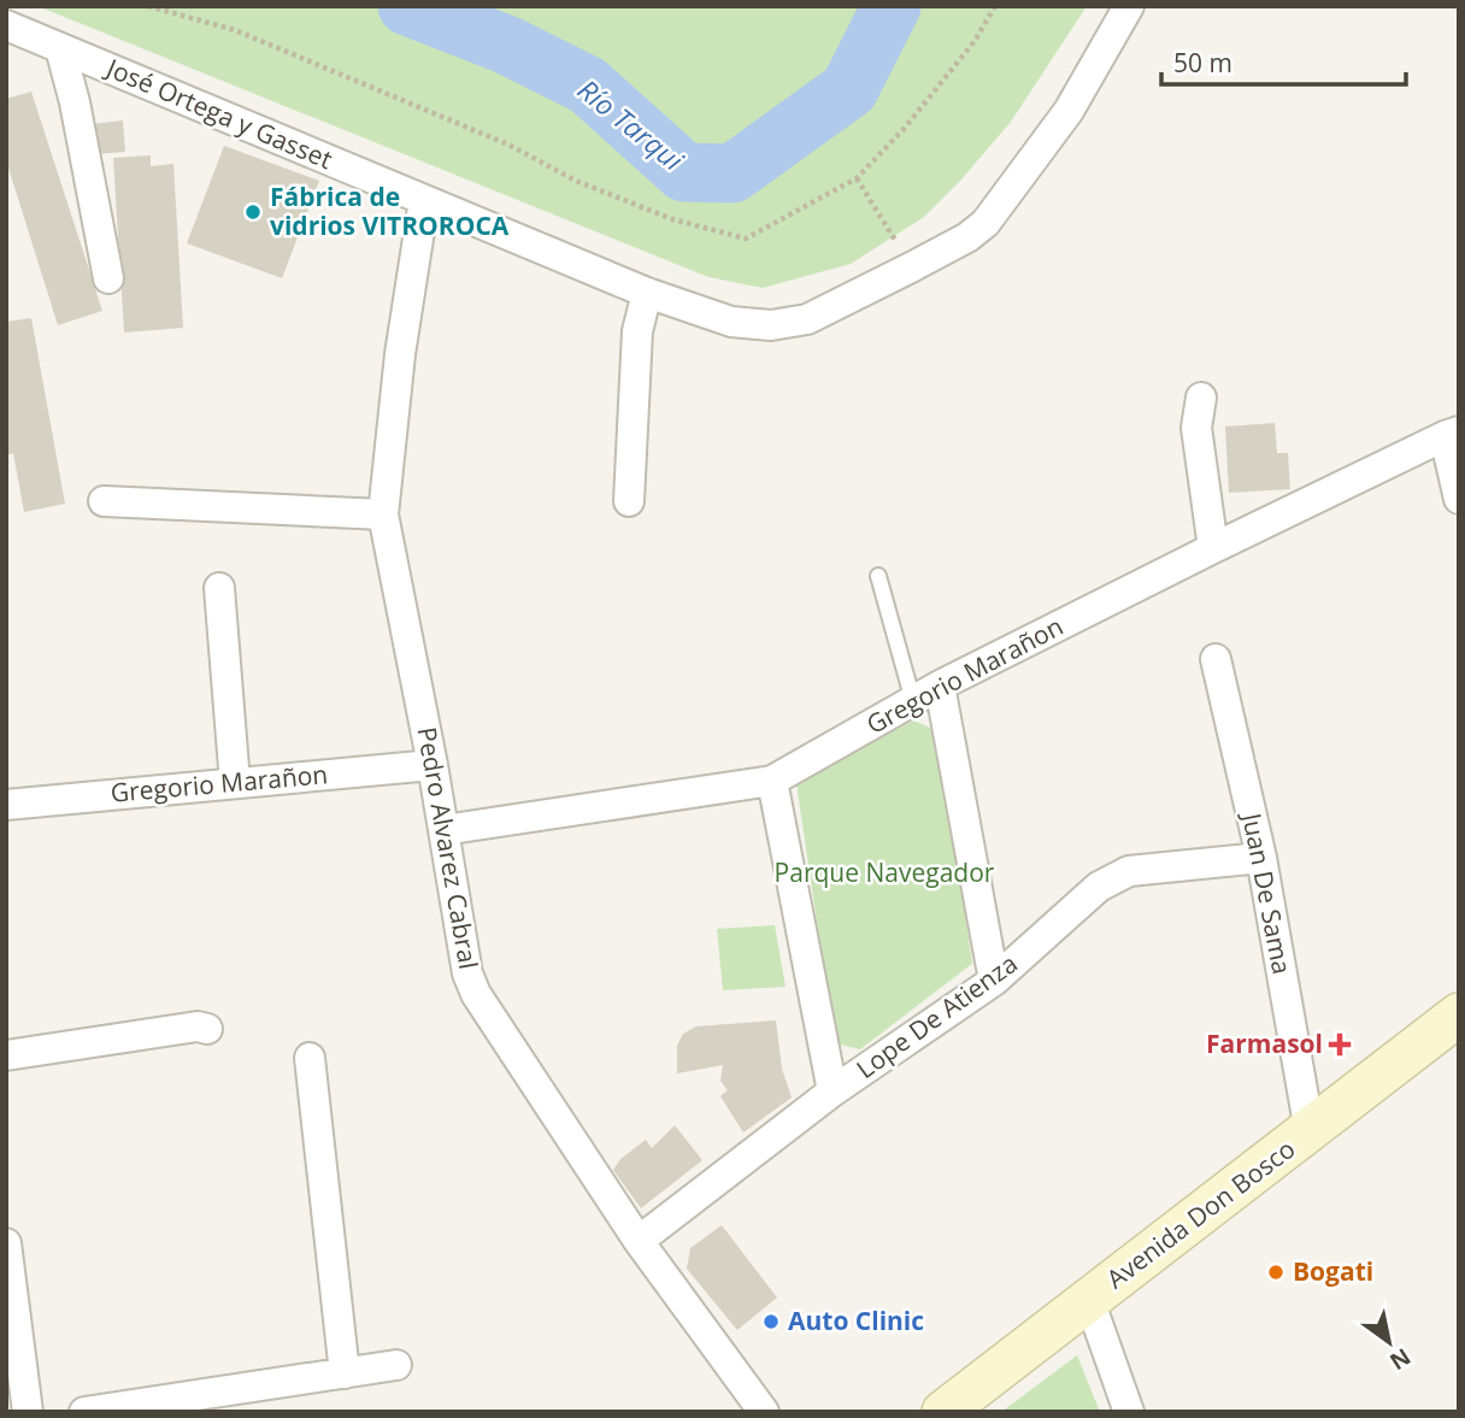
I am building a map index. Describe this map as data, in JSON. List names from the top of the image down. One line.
{"streets":{"main road":["Avenida Don Bosco"],"street":["José Ortega y Gasset","Gregorio Marañon","Pedro Alvarez Cabral","Juan De Sama","Lope De Atienza"]},"crossings":[["José Ortega y Gasset","Pedro Alvarez Cabral"],["Gregorio Marañon","Pedro Alvarez Cabral"],["Pedro Alvarez Cabral","Lope De Atienza"],["Juan De Sama","Lope De Atienza"],["Juan De Sama","Avenida Don Bosco"]],"water":["Río Tarqui"],"parks":["Parque Navegador"],"places":{"other":["Fábrica de vidrios VITROROCA","Bogati","Auto Clinic"],"health":["Farmasol"]},"scale_bar":"50 m","north":"bottom right"}
